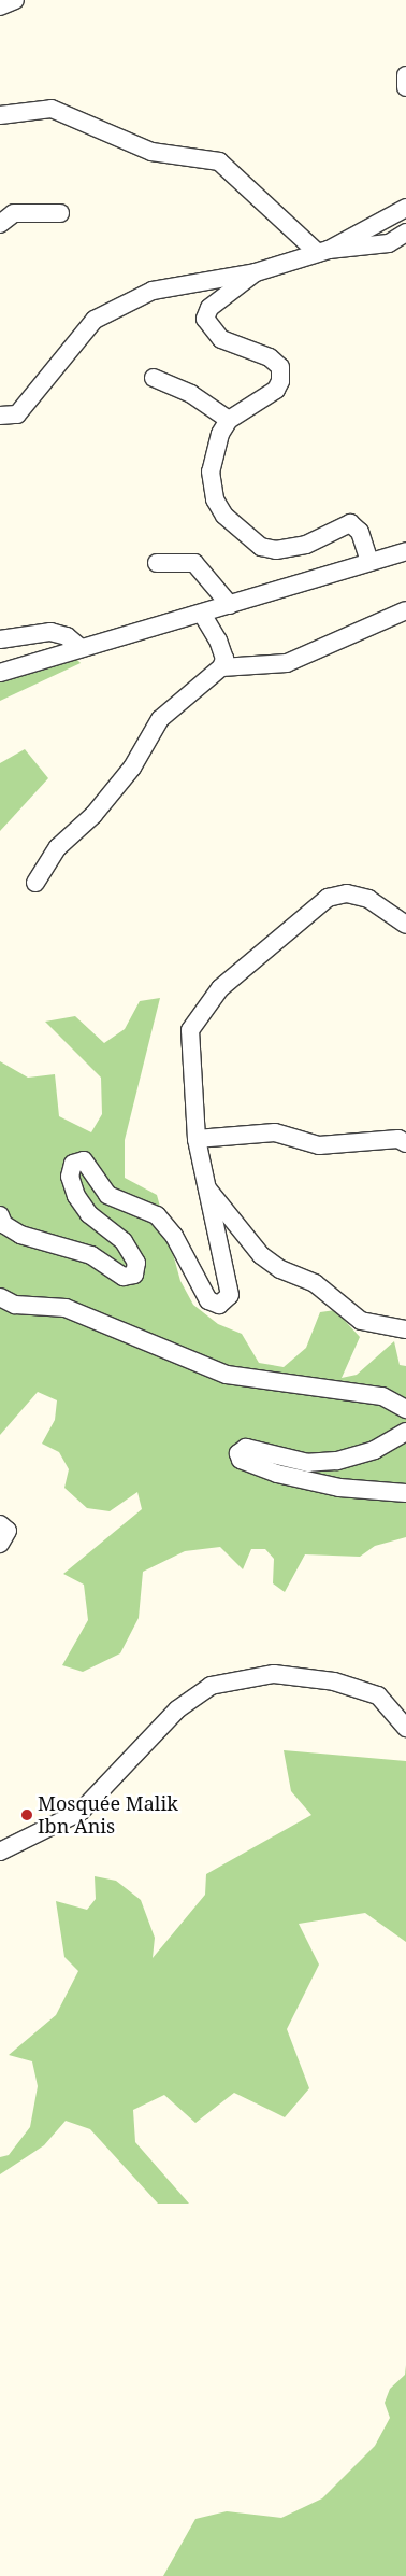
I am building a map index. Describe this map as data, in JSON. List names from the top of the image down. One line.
{"places":["Mosquée Malik Ibn Anis"]}
